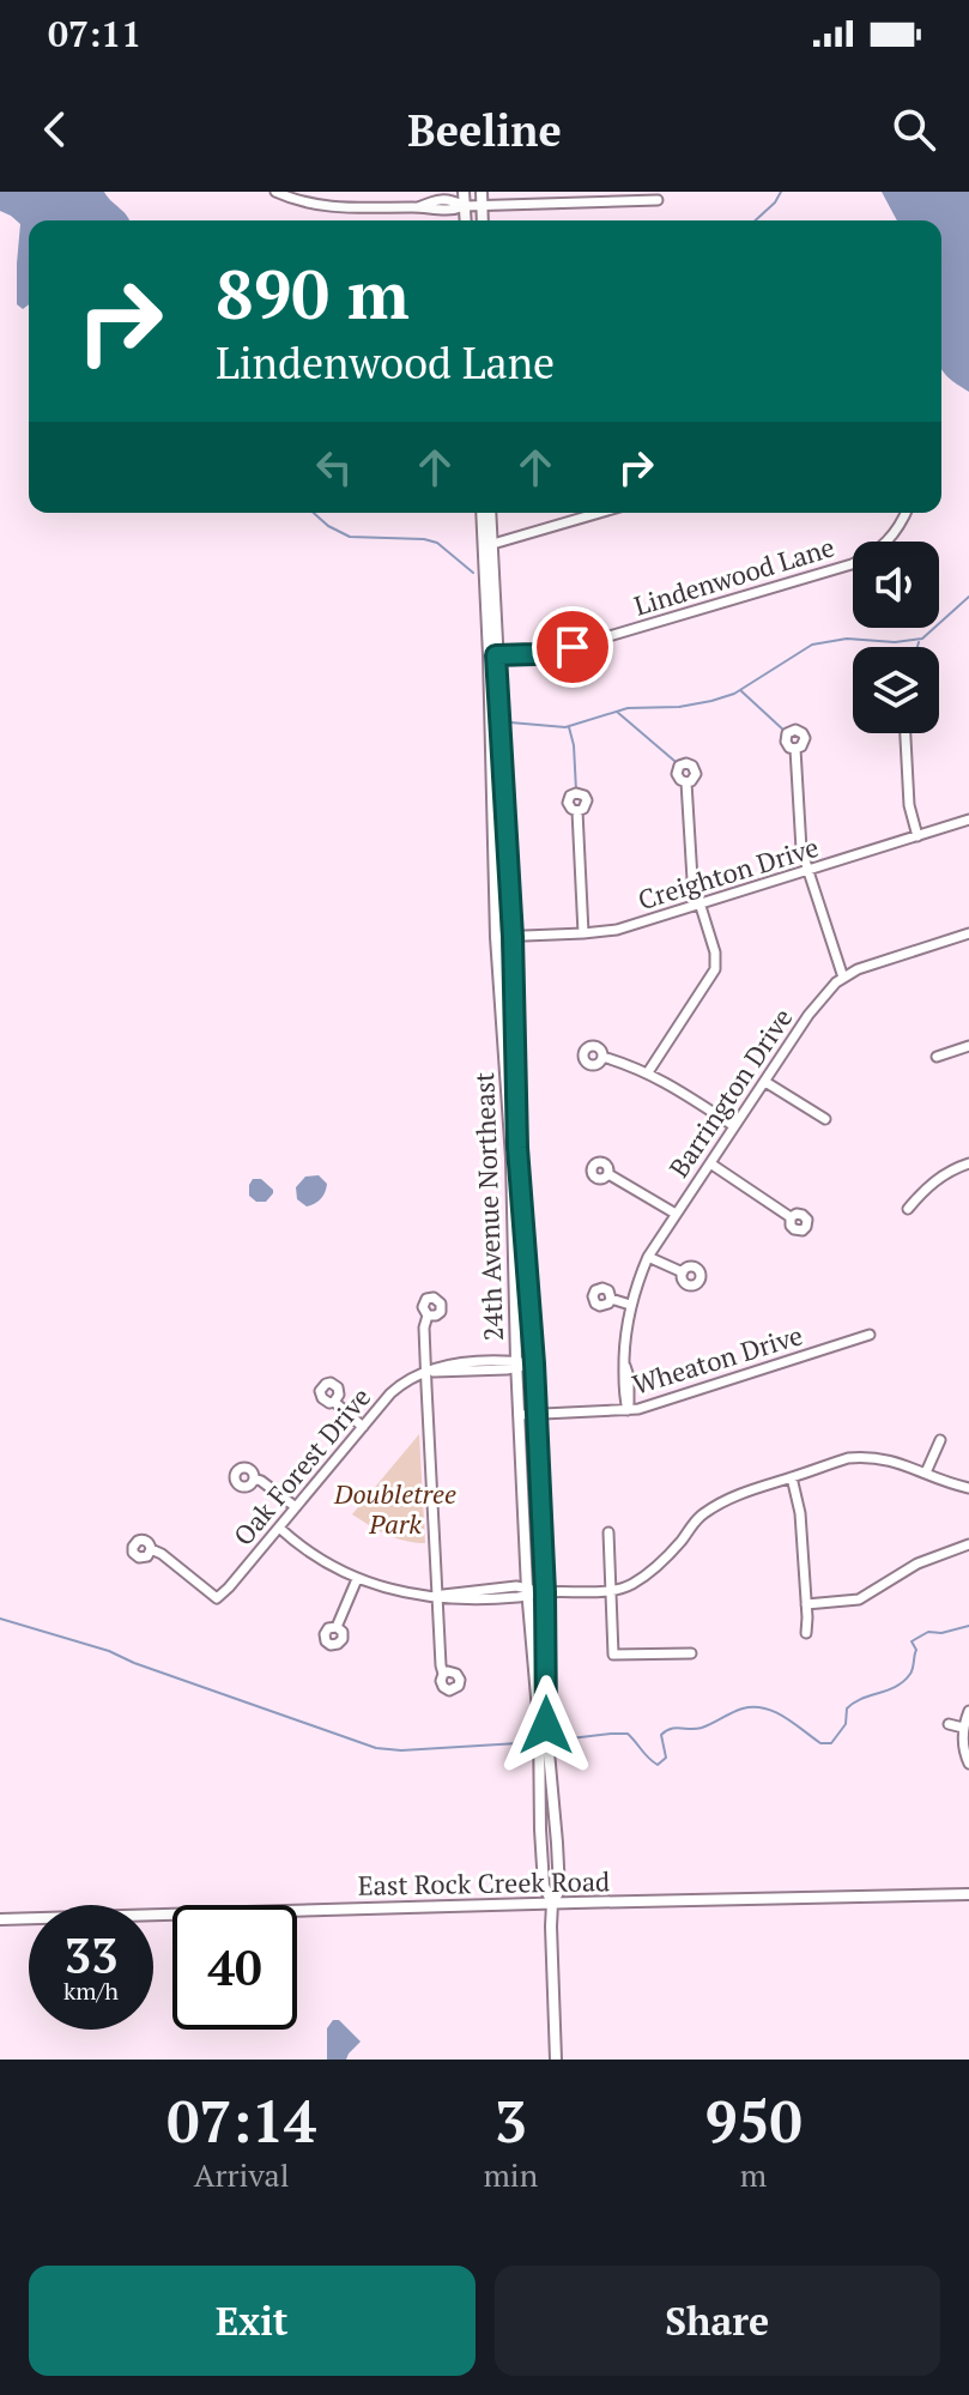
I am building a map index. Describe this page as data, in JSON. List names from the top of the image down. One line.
{"streets":{"street":["Lindenwood Lane","Creighton Drive","Barrington Drive","24th Avenue Northeast","Wheaton Drive","Oak Forest Drive","East Rock Creek Road"]},"crossings":[["Lindenwood Lane","24th Avenue Northeast"],["Creighton Drive","24th Avenue Northeast"],["Barrington Drive","Wheaton Drive"],["24th Avenue Northeast","Wheaton Drive"],["24th Avenue Northeast","Oak Forest Drive"],["24th Avenue Northeast","East Rock Creek Road"]],"parks":["Doubletree Park"],"page":{"status":"07:11","header":"Beeline","turn":["890 m","Lindenwood Lane"],"speed":"33 km/h","limit":"40","eta":["07:14","Arrival","3","min","950","m"],"buttons":["Exit","Share"]}}
